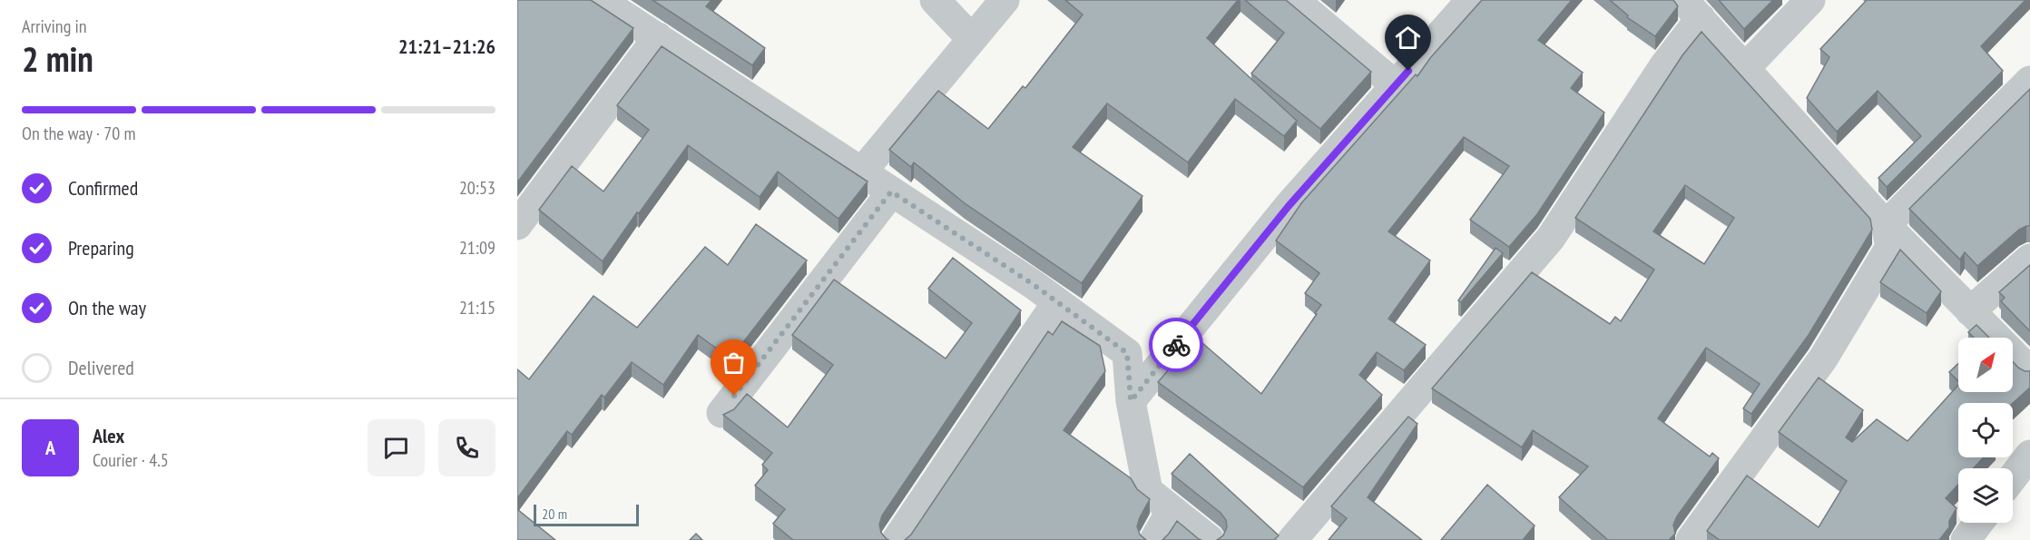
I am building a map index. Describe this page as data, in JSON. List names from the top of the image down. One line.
{"scale_bar":"20 m","north":"top right","page":{"heading":["2 min","Arriving in","21:21–21:26"],"panel":["Alex","Courier · 4.5"],"bar":"On the way · 70 m","list":[["Confirmed","20:53"],["Preparing","21:09"],["On the way","21:15"],"Delivered"],"round":"A","scale":"20 m"}}
